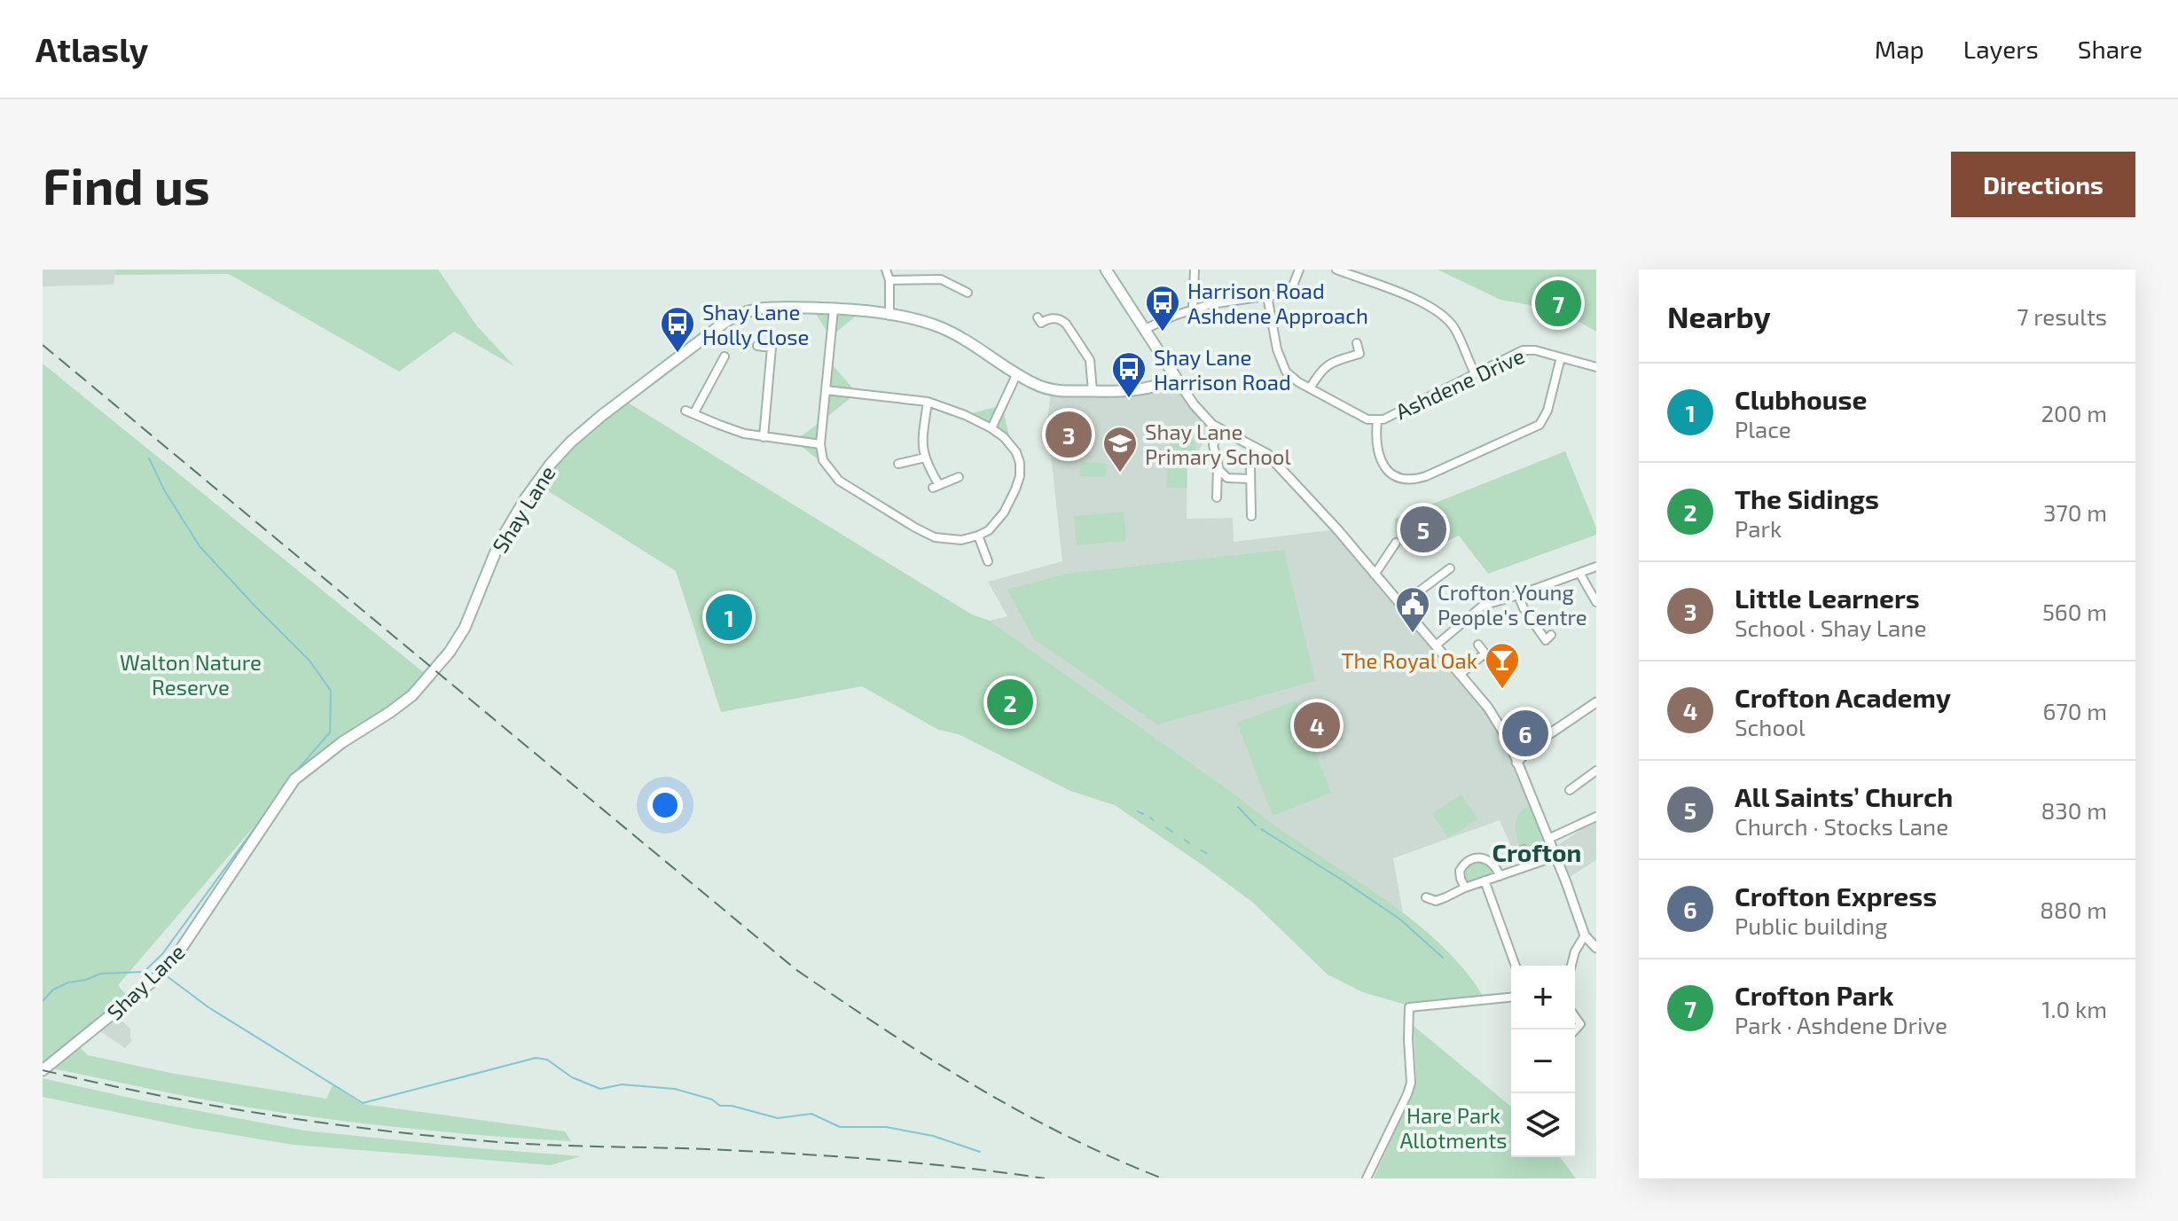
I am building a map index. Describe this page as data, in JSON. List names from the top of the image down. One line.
{"streets":{"main road":["Shay Lane"],"street":["Ashdene Drive"]},"districts":["Crofton"],"parks":["Walton Nature Reserve","Hare Park Allotments"],"places":{"bus stop":["Harrison Road Ashdene Approach","Shay Lane Holly Close","Shay Lane Harrison Road"],"school or university":["Shay Lane Primary School"],"public building":["Crofton Young People's Centre"],"bar":["The Royal Oak"]},"page":{"header":"Atlasly","nav":["Map","Layers","Share"],"buttons":"Directions","title":"Find us","heading":["Nearby","7 results"],"pins":["7","3","5","1","2","4","6"],"list":[{"mark":"1","name":"Clubhouse","note":"Place","value":"200 m"},{"mark":"2","name":"The Sidings","note":"Park","value":"370 m"},{"mark":"3","name":"Little Learners","note":"School · Shay Lane","value":"560 m"},{"mark":"4","name":"Crofton Academy","note":"School","value":"670 m"},{"mark":"5","name":"All Saints’ Church","note":"Church · Stocks Lane","value":"830 m"},{"mark":"6","name":"Crofton Express","note":"Public building","value":"880 m"},{"mark":"7","name":"Crofton Park","note":"Park · Ashdene Drive","value":"1.0 km"}],"map_buttons":["+","−"]}}
